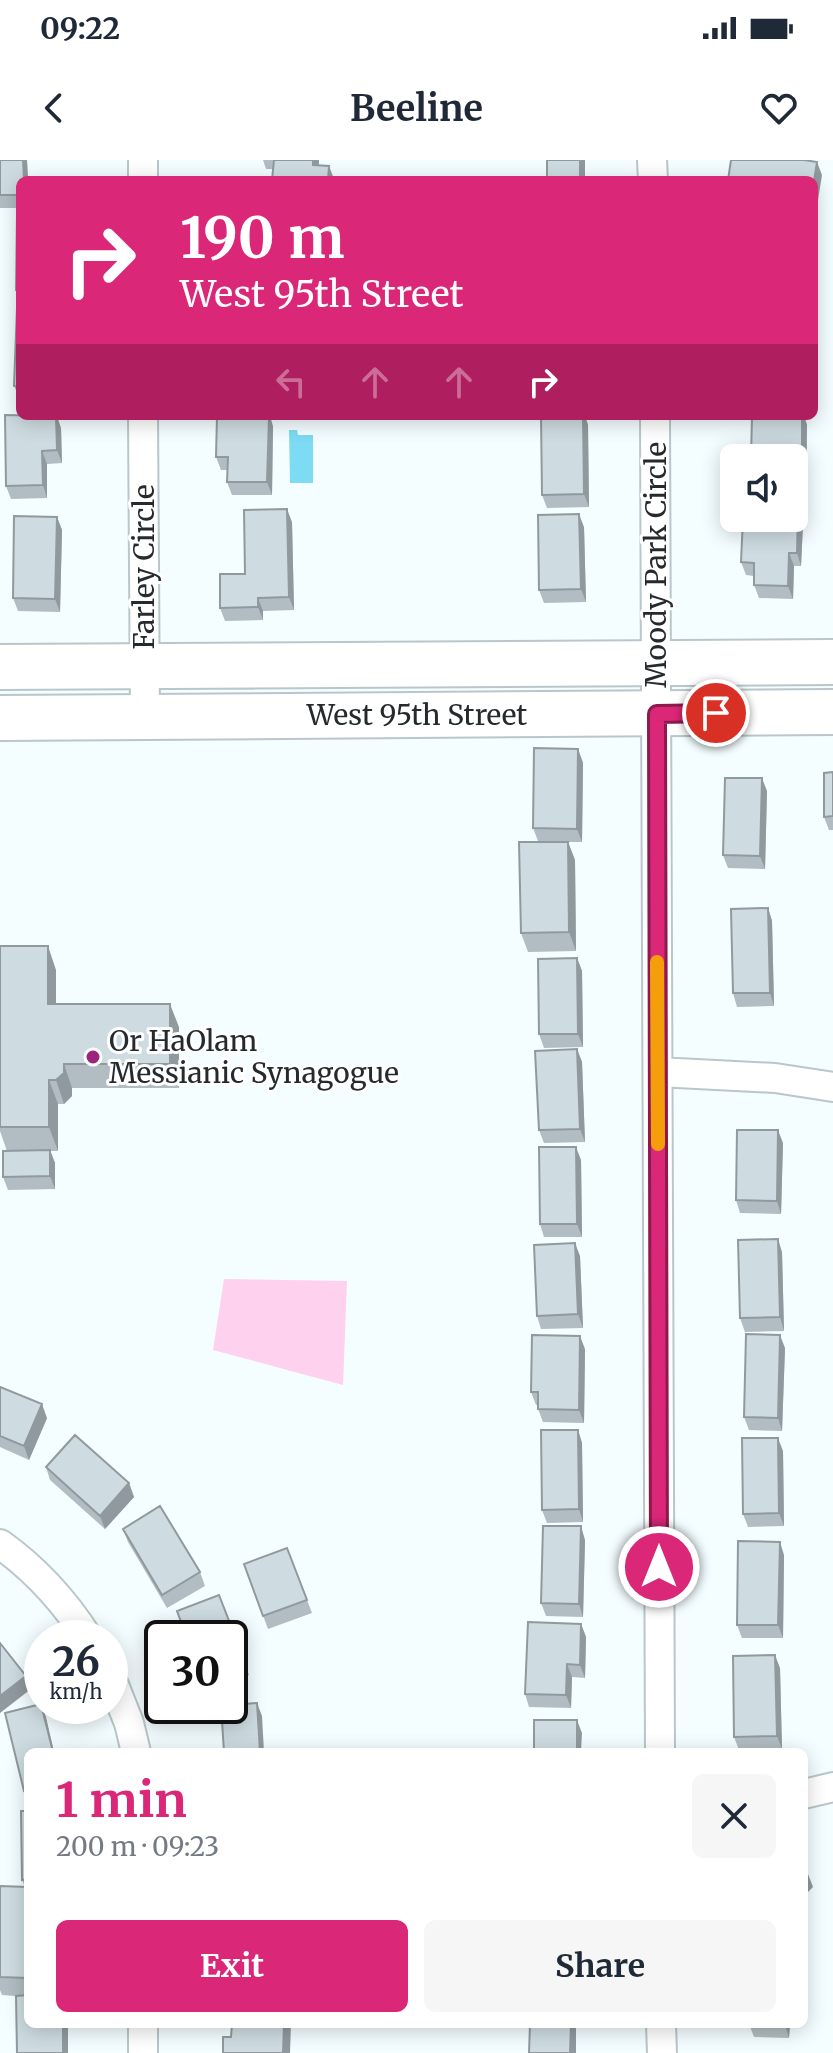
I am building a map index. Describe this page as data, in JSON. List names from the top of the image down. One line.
{"streets":{"main road":["West 95th Street"],"street":["Moody Park Circle","Farley Circle"]},"crossings":[["Moody Park Circle","West 95th Street"],["Farley Circle","West 95th Street"]],"places":["Or HaOlam Messianic Synagogue"],"page":{"status":"09:22","header":"Beeline","turn":["190 m","West 95th Street"],"speed":"26 km/h","limit":"30","heading":["1 min","200 m · 09:23"],"buttons":["Exit","Share"]}}
